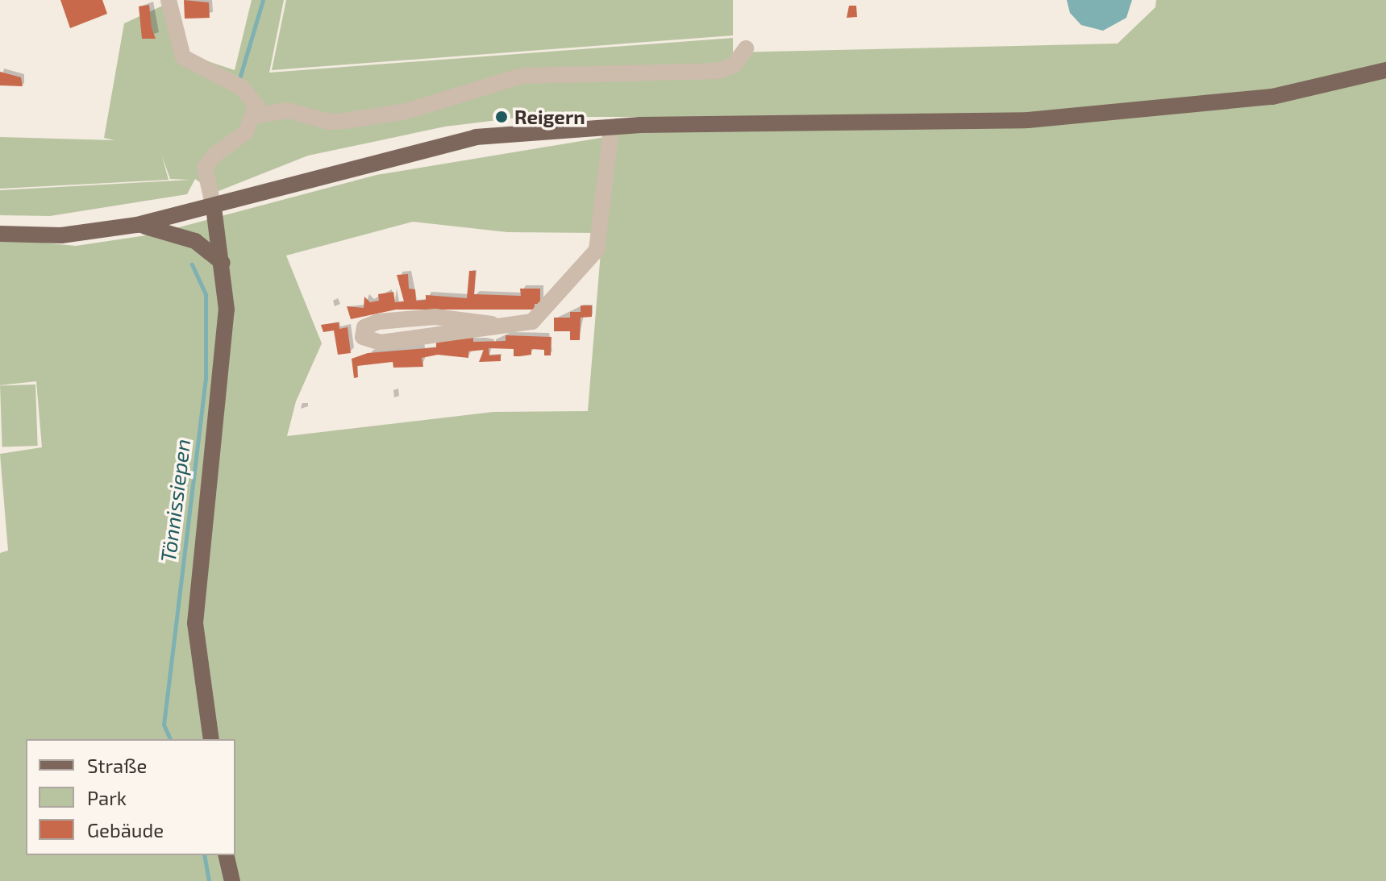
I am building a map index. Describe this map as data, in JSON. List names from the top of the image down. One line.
{"water":["Tönnissiepen"],"places":["Reigern"],"legend":["Straße","Park","Gebäude"]}
